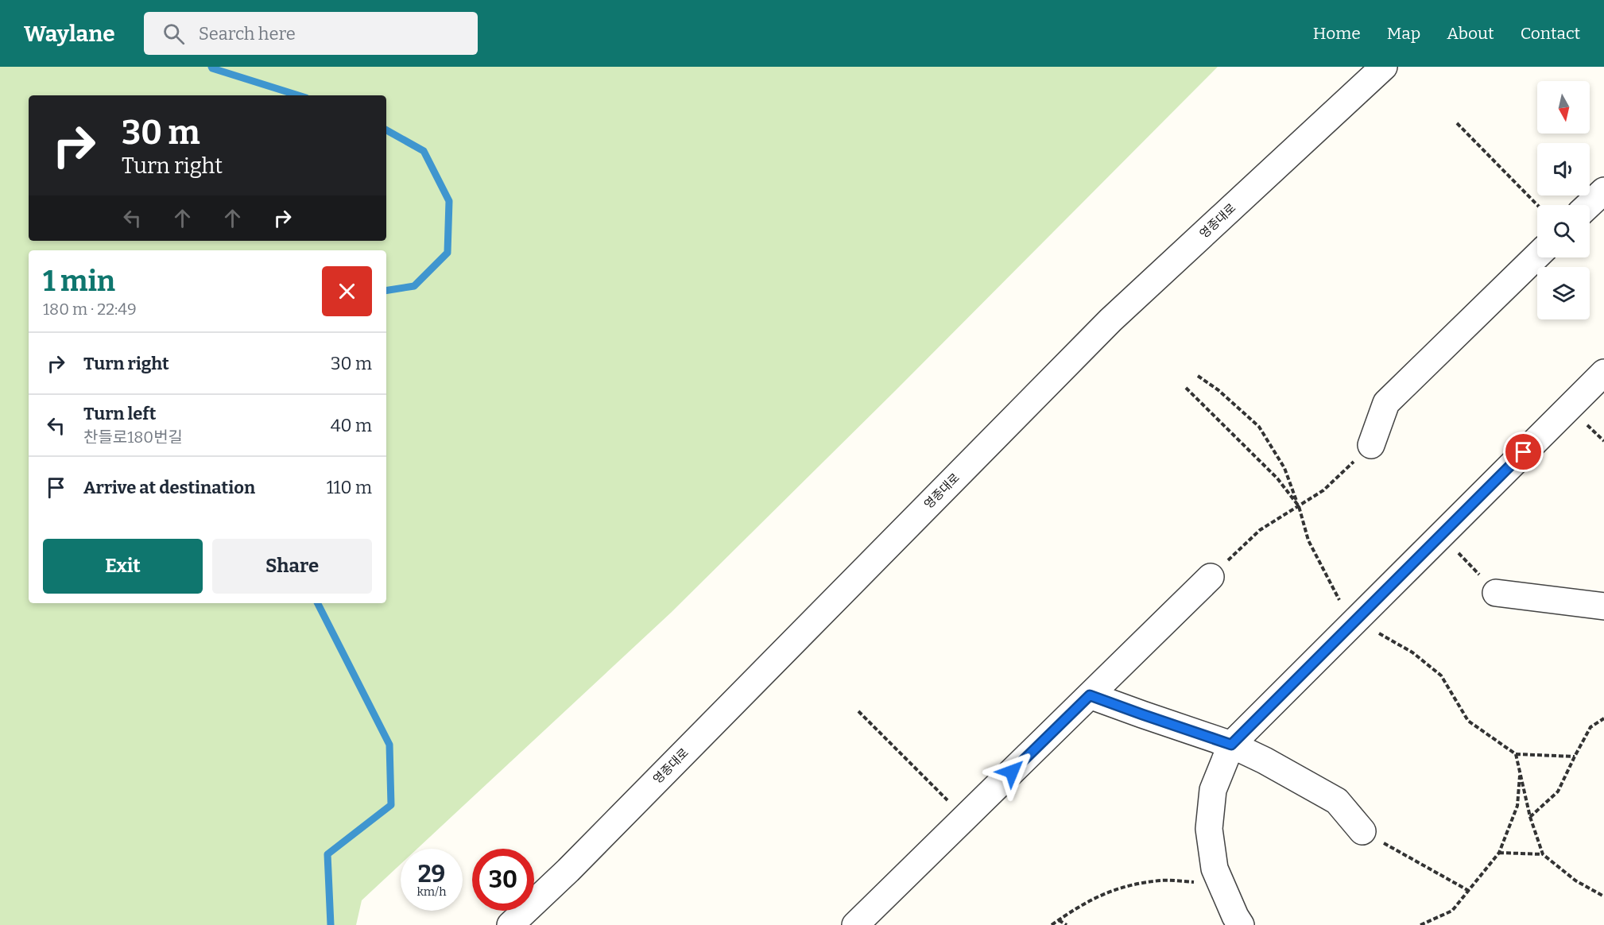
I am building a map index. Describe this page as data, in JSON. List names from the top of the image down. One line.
{"streets":{"street":["영종대로"]},"north":"bottom","page":{"header":"Waylane","search":"Search here","nav":["Home","Map","About","Contact"],"turn":["30 m","Turn right"],"heading":["1 min","180 m · 22:49"],"list":[{"name":"Turn right","value":"30 m"},{"name":"Turn left","note":"찬들로180번길","value":"40 m"},{"name":"Arrive at destination","value":"110 m"}],"buttons":["Exit","Share"],"speed":"29 km/h","limit":"30"}}
